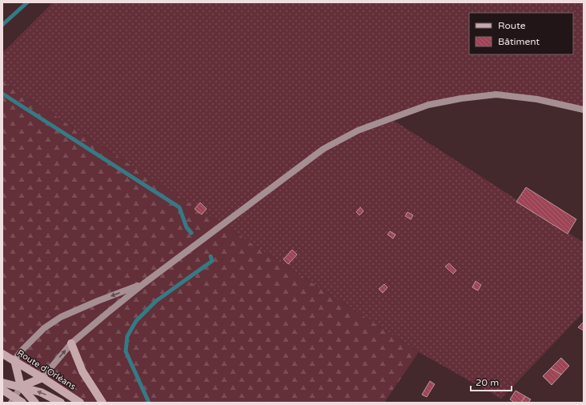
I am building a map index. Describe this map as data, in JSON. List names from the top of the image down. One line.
{"streets":{"main road":["Route d'Orléans"]},"legend":["Route","Bâtiment"],"scale_bar":"20 m"}
